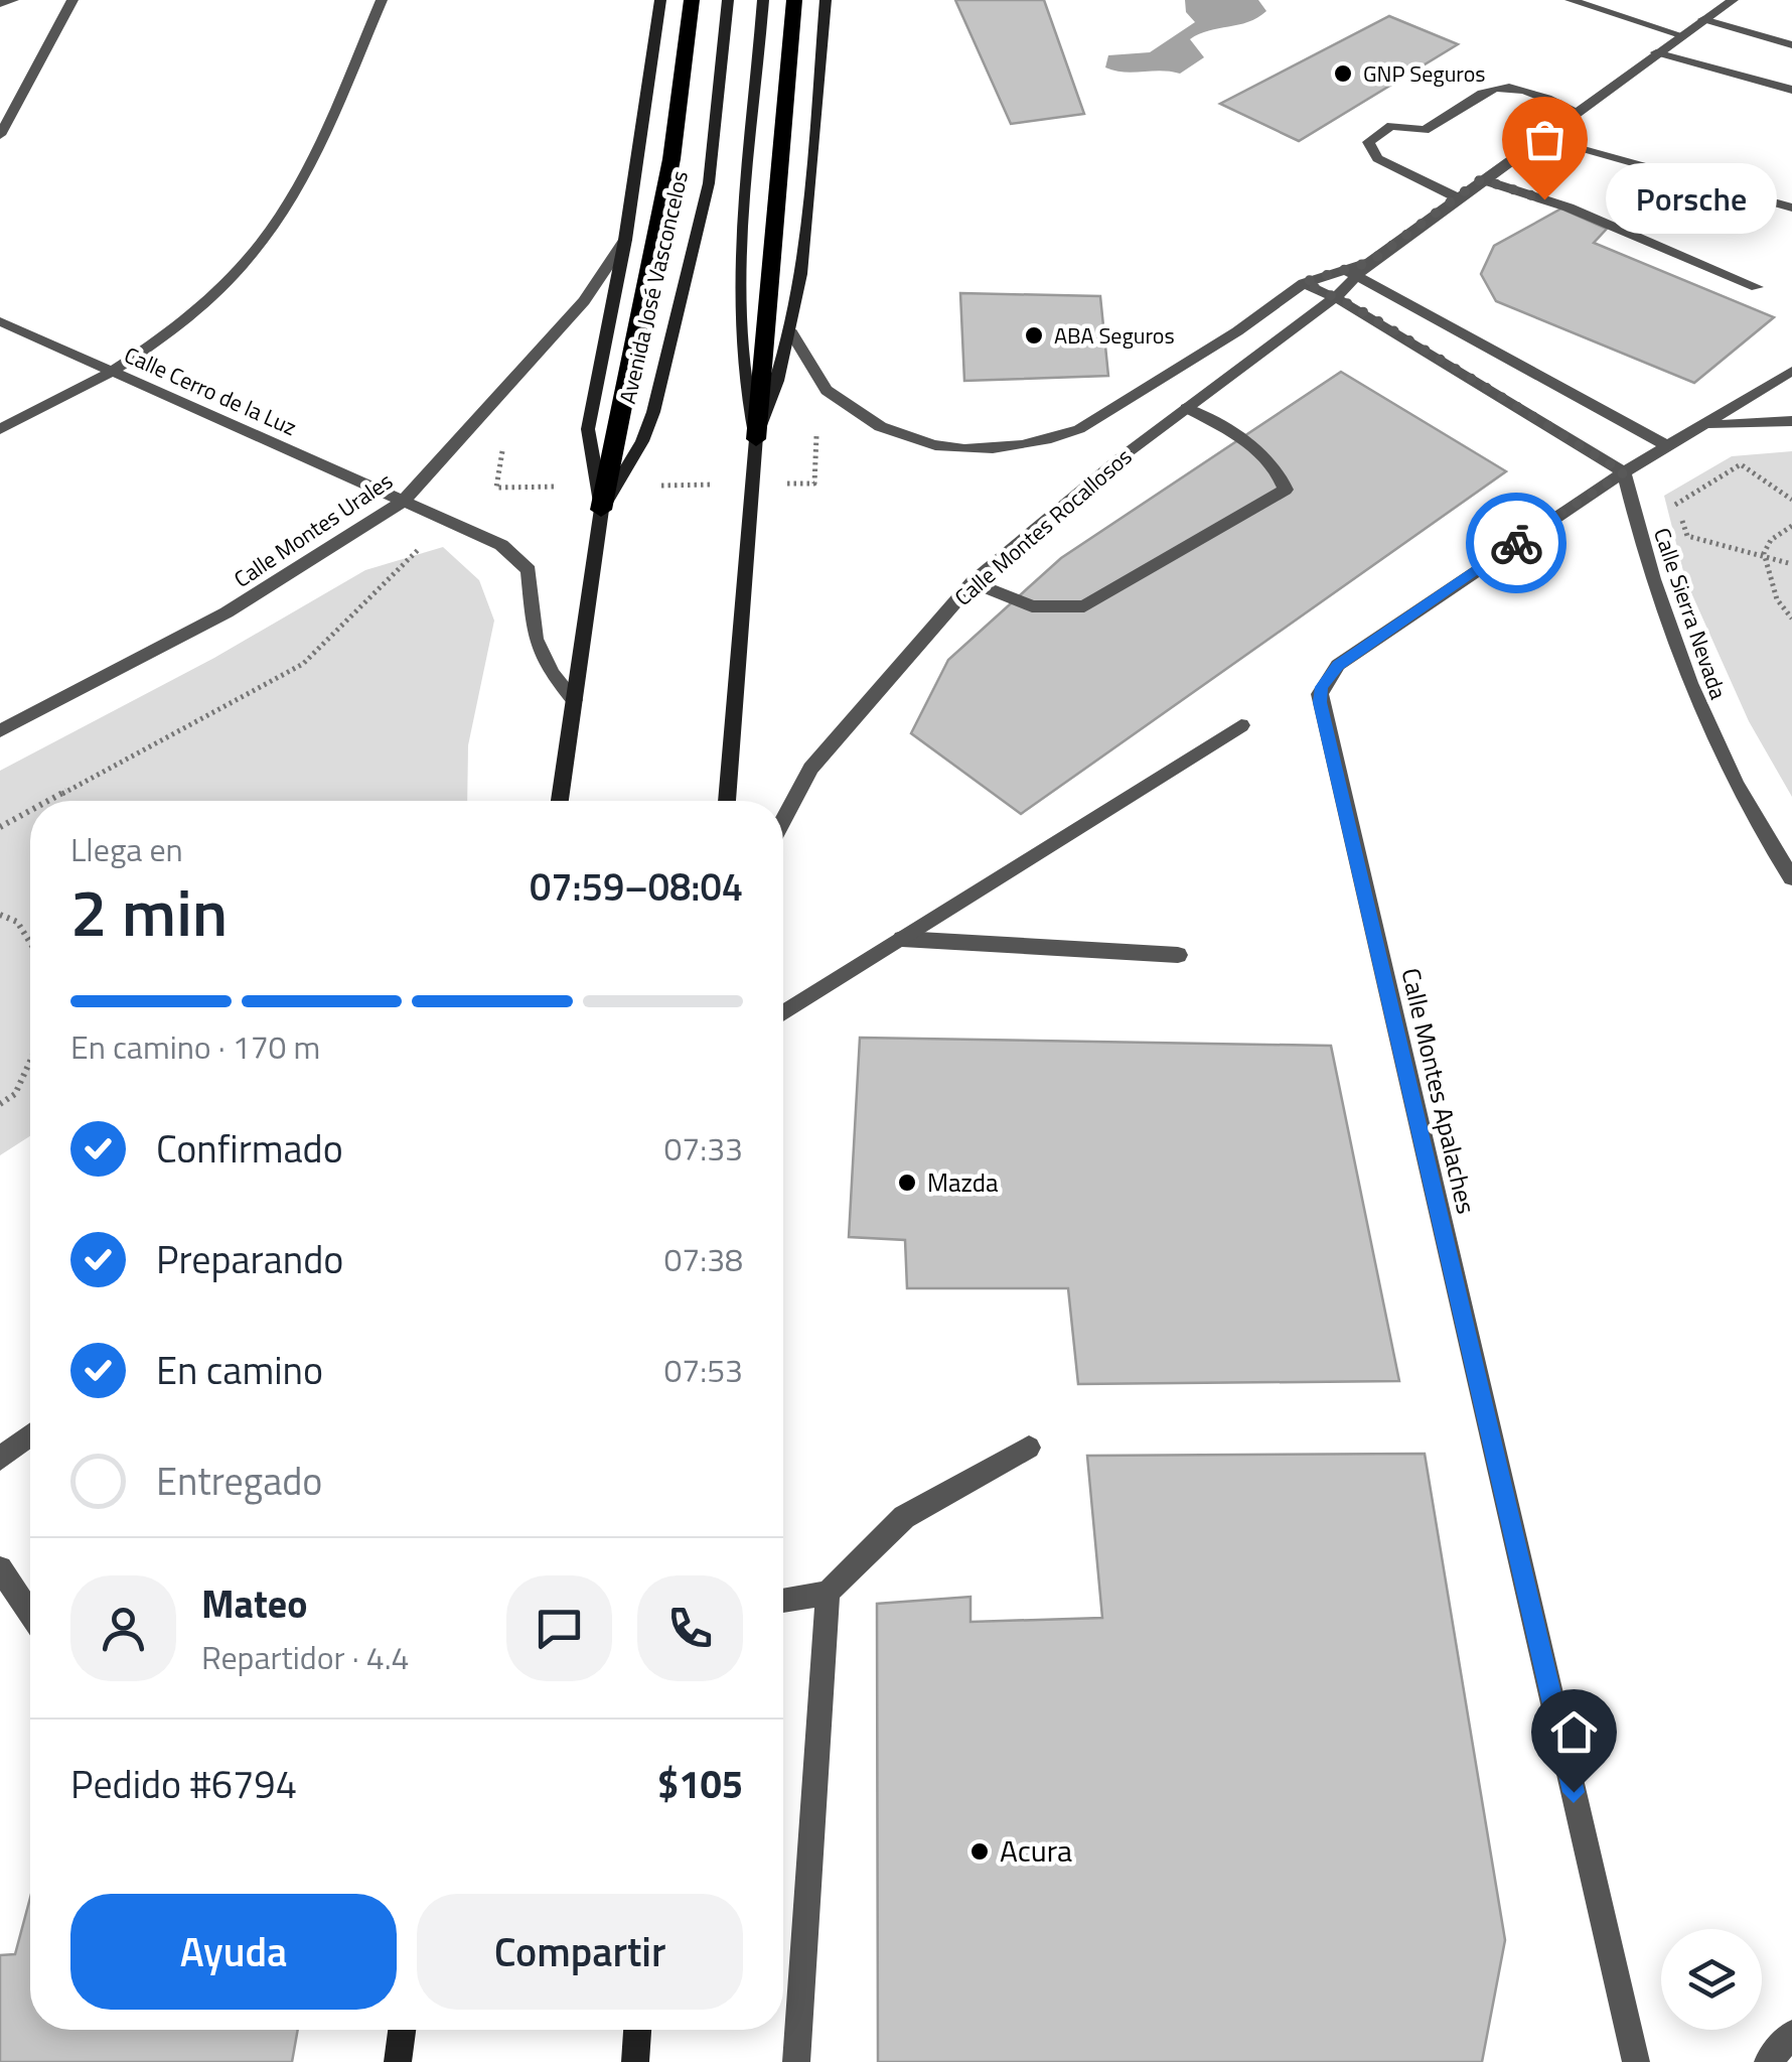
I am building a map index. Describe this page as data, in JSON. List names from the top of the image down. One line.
{"streets":{"main road":["Avenida José Vasconcelos"],"street":["Calle Cerro de la Luz","Calle Montes Rocallosos","Calle Montes Urales","Calle Sierra Nevada","Calle Montes Apalaches"]},"crossings":[["Avenida José Vasconcelos","Calle Cerro de la Luz"],["Calle Cerro de la Luz","Calle Montes Urales"],["Calle Sierra Nevada","Calle Montes Apalaches"]],"places":["GNP Seguros","Porsche","ABA Seguros","Mazda","Acura"],"page":{"bubble":"Porsche","heading":["2 min","Llega en","07:59–08:04"],"panel":["Mateo","Repartidor · 4.4","Pedido #6794","$105"],"bar":"En camino · 170 m","list":[["Confirmado","07:33"],["Preparando","07:38"],["En camino","07:53"],"Entregado"],"buttons":["Ayuda","Compartir"]}}
